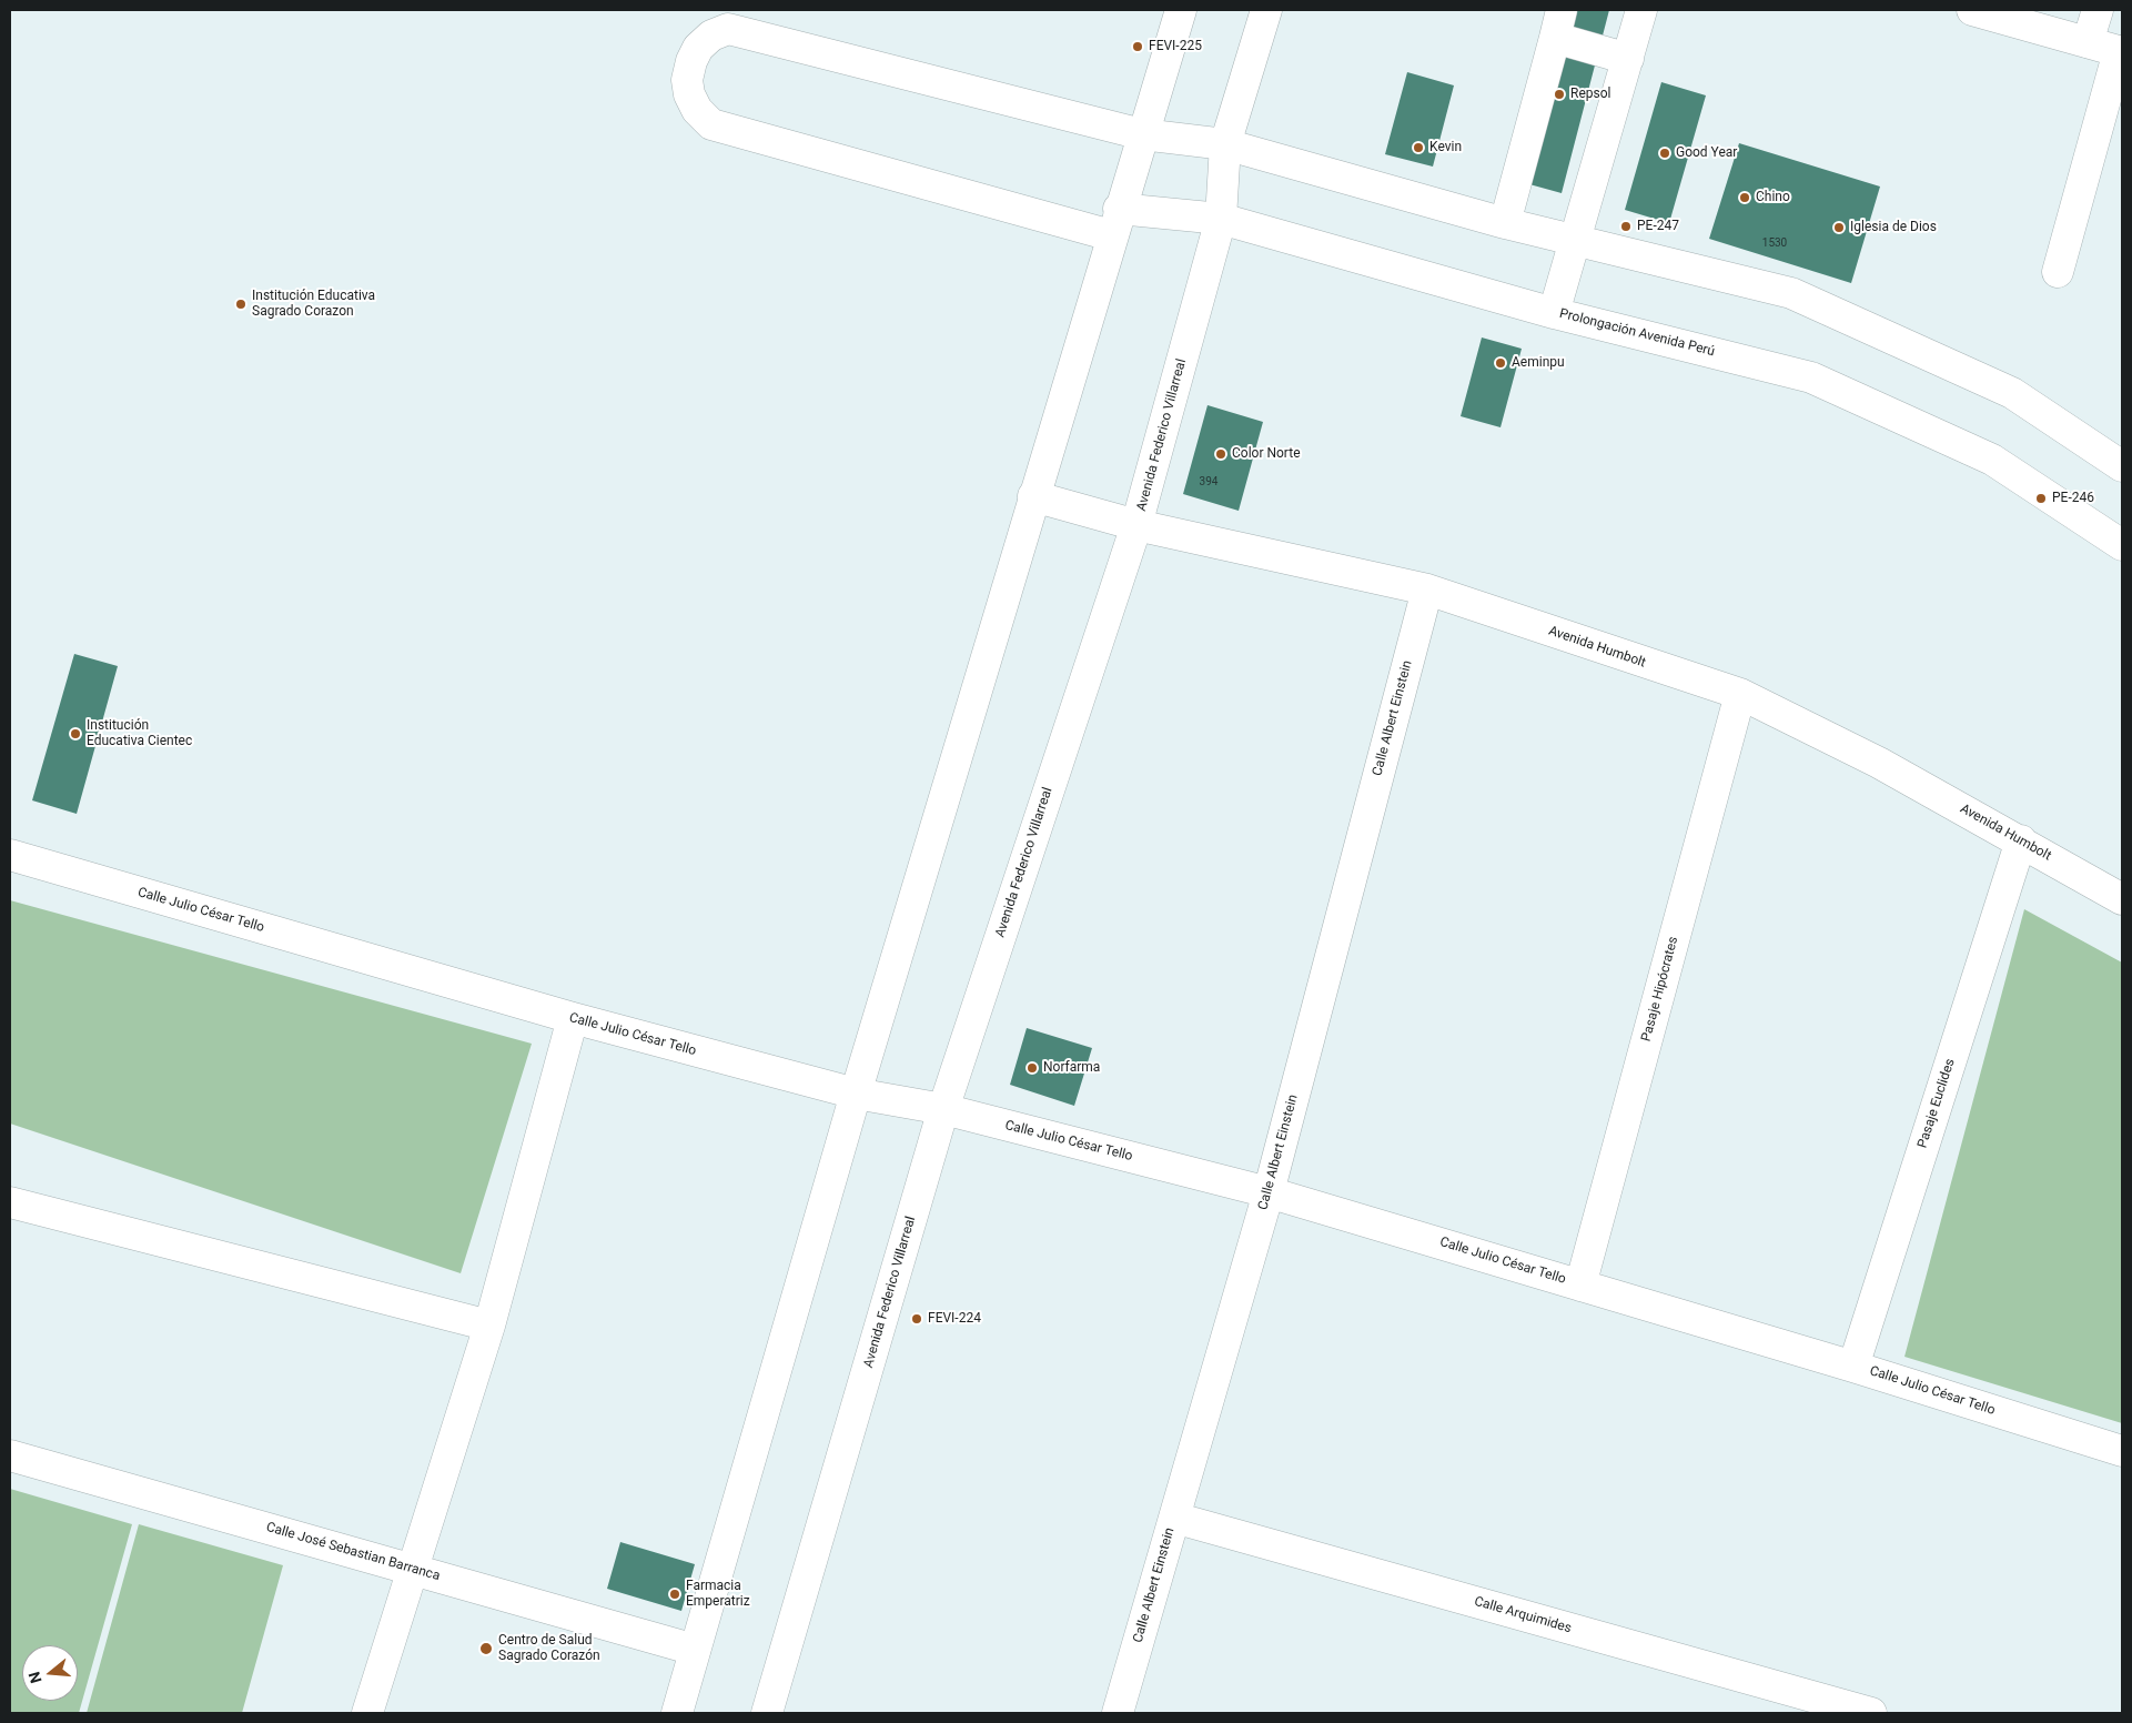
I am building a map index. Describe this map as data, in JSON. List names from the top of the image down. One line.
{"streets":{"street":["Prolongación Avenida Perú","Avenida Federico Villarreal","Avenida Humbolt","Calle Albert Einstein","Calle Julio César Tello","Pasaje Hipócrates","Pasaje Euclides","Calle José Sebastian Barranca","Calle Arquimides"]},"crossings":[["Prolongación Avenida Perú","Avenida Federico Villarreal"],["Avenida Federico Villarreal","Avenida Humbolt"],["Avenida Federico Villarreal","Calle Julio César Tello"],["Avenida Humbolt","Calle Albert Einstein"],["Avenida Humbolt","Pasaje Hipócrates"],["Avenida Humbolt","Pasaje Euclides"],["Calle Albert Einstein","Calle Julio César Tello"],["Calle Albert Einstein","Calle Arquimides"],["Calle Julio César Tello","Pasaje Hipócrates"],["Calle Julio César Tello","Pasaje Euclides"]],"places":["FEVI-225","Repsol","Kevin","Good Year","Chino","PE-247","Iglesia de Dios","Institución Educativa Sagrado Corazon","Aeminpu","Color Norte","PE-246","Institución Educativa Cientec","Norfarma","FEVI-224","Farmacia Emperatriz","Centro de Salud Sagrado Corazón"],"house_numbers":["1530","394"],"north":"left"}
